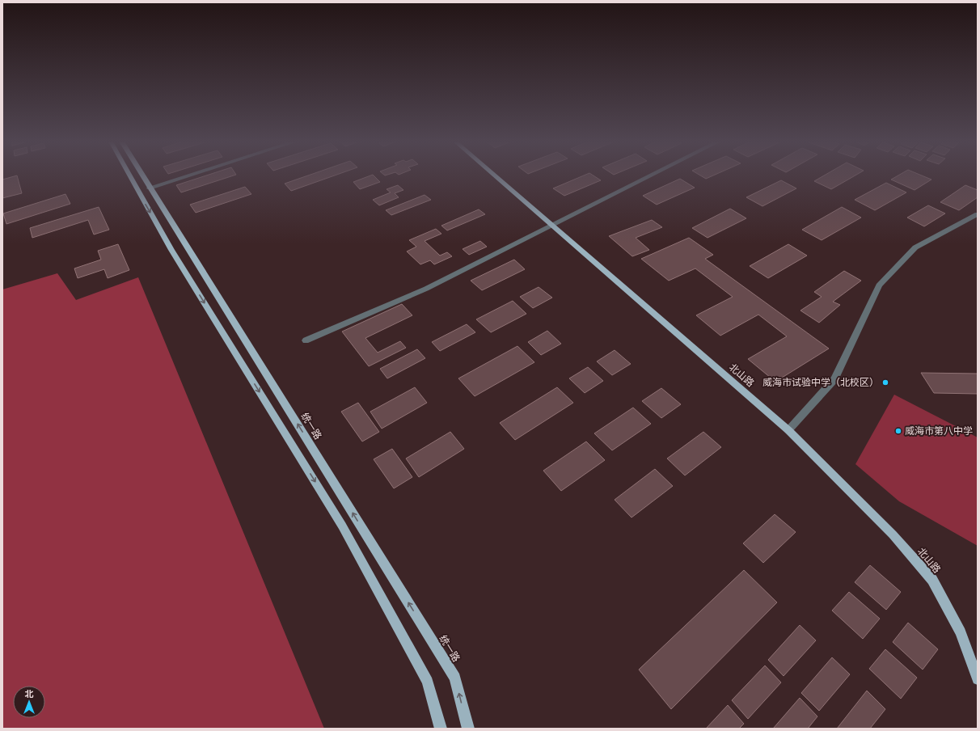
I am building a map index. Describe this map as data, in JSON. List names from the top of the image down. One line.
{"streets":{"main road":["北山路","统一路"]},"places":["威海市试验中学（北校区）","威海市第八中学"],"north":"top"}
